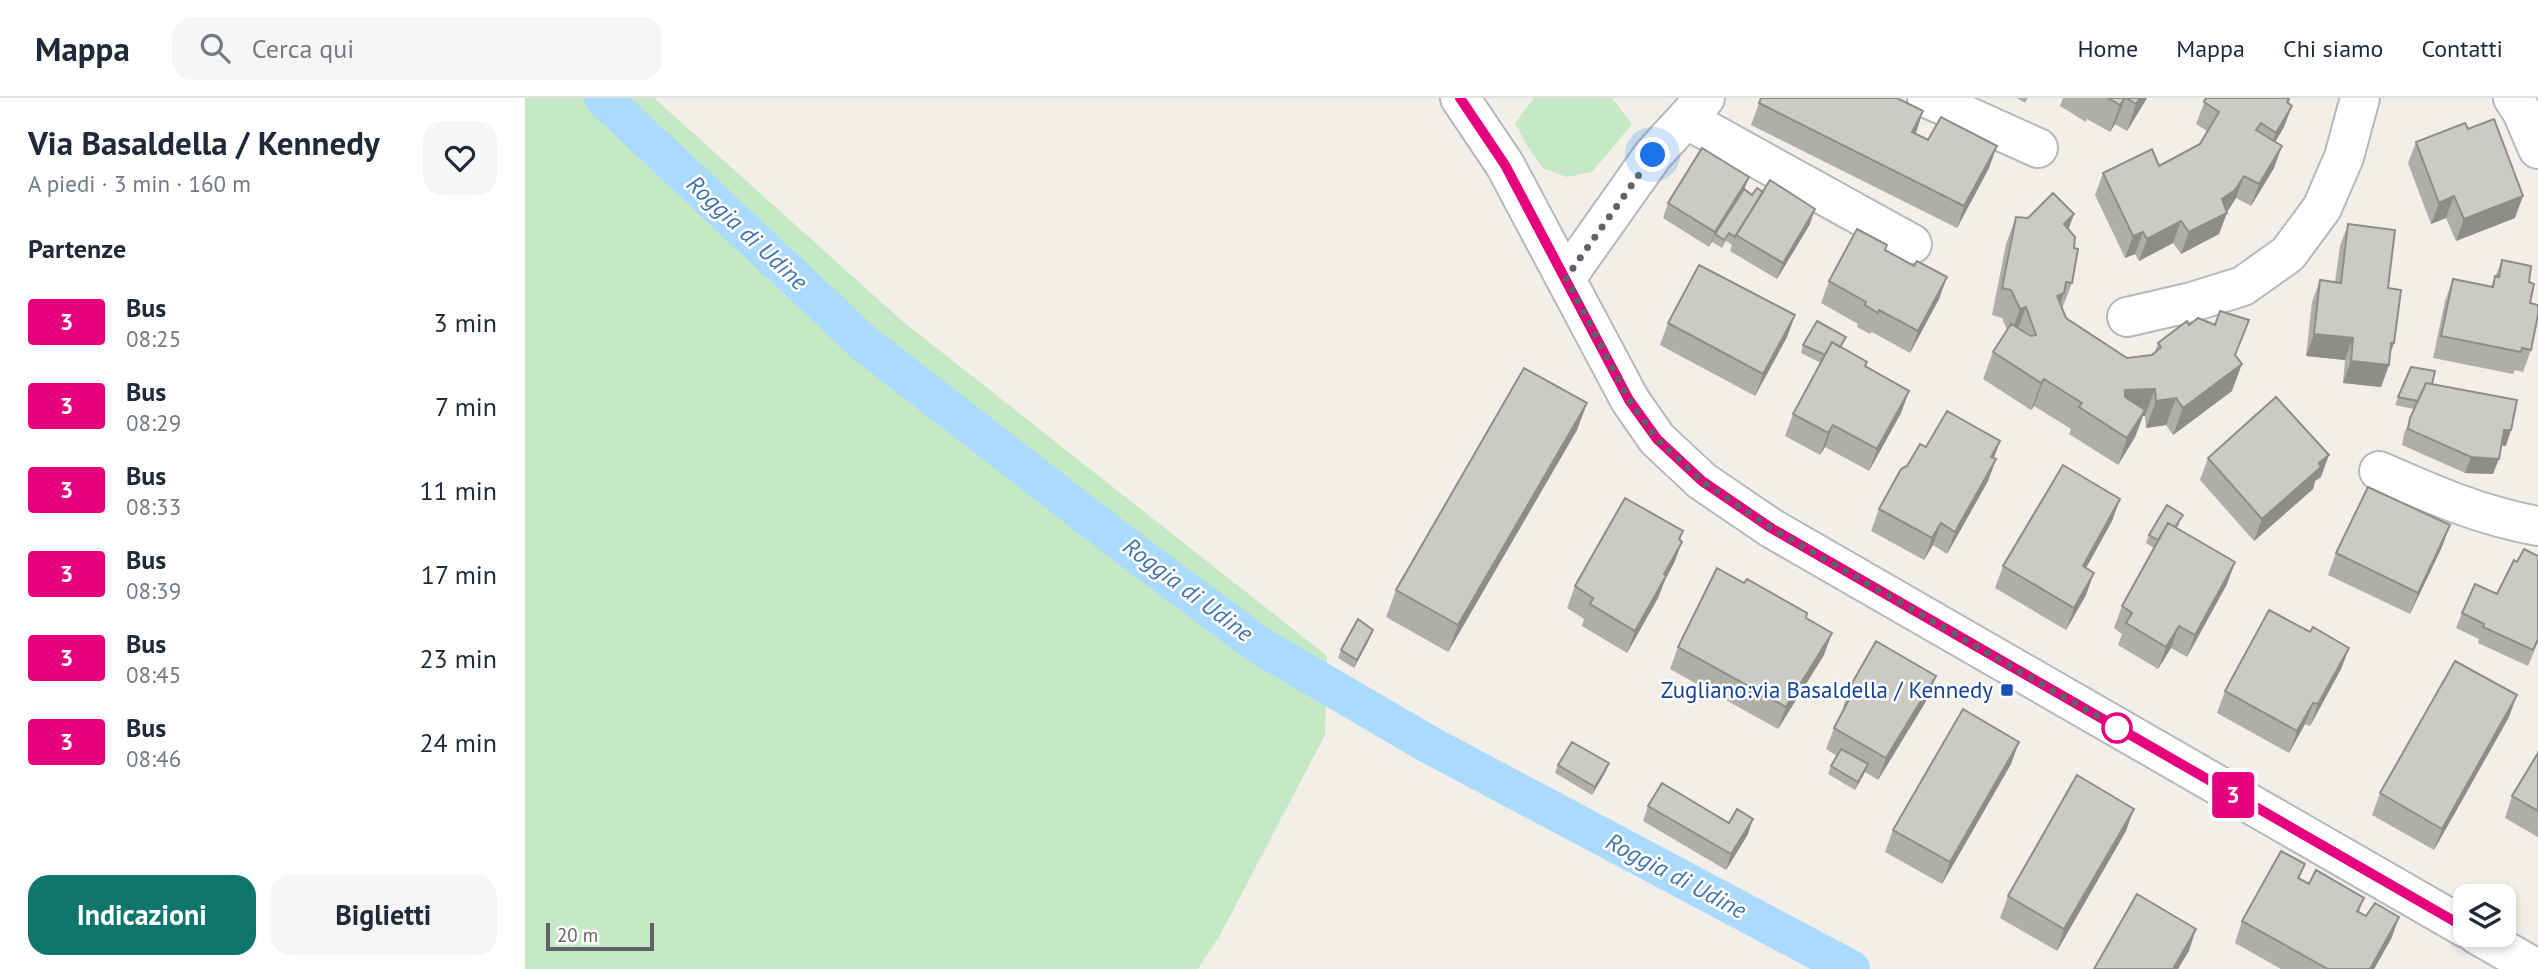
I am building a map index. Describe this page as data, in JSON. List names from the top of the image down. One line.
{"water":["Roggia di Udine"],"places":{"transit":["Zugliano:via Basaldella / Kennedy"]},"lines":["bus line 3"],"scale_bar":"20 m","page":{"header":"Mappa","search":"Cerca qui","nav":["Home","Mappa","Chi siamo","Contatti"],"heading":[["Via Basaldella / Kennedy","A piedi · 3 min · 160 m"],"Partenze"],"on_map":"3","list":[{"mark":"3","name":"Bus","note":"08:25","value":"3 min"},{"mark":"3","name":"Bus","note":"08:29","value":"7 min"},{"mark":"3","name":"Bus","note":"08:33","value":"11 min"},{"mark":"3","name":"Bus","note":"08:39","value":"17 min"},{"mark":"3","name":"Bus","note":"08:45","value":"23 min"},{"mark":"3","name":"Bus","note":"08:46","value":"24 min"}],"buttons":["Indicazioni","Biglietti"],"scale":"20 m"}}
